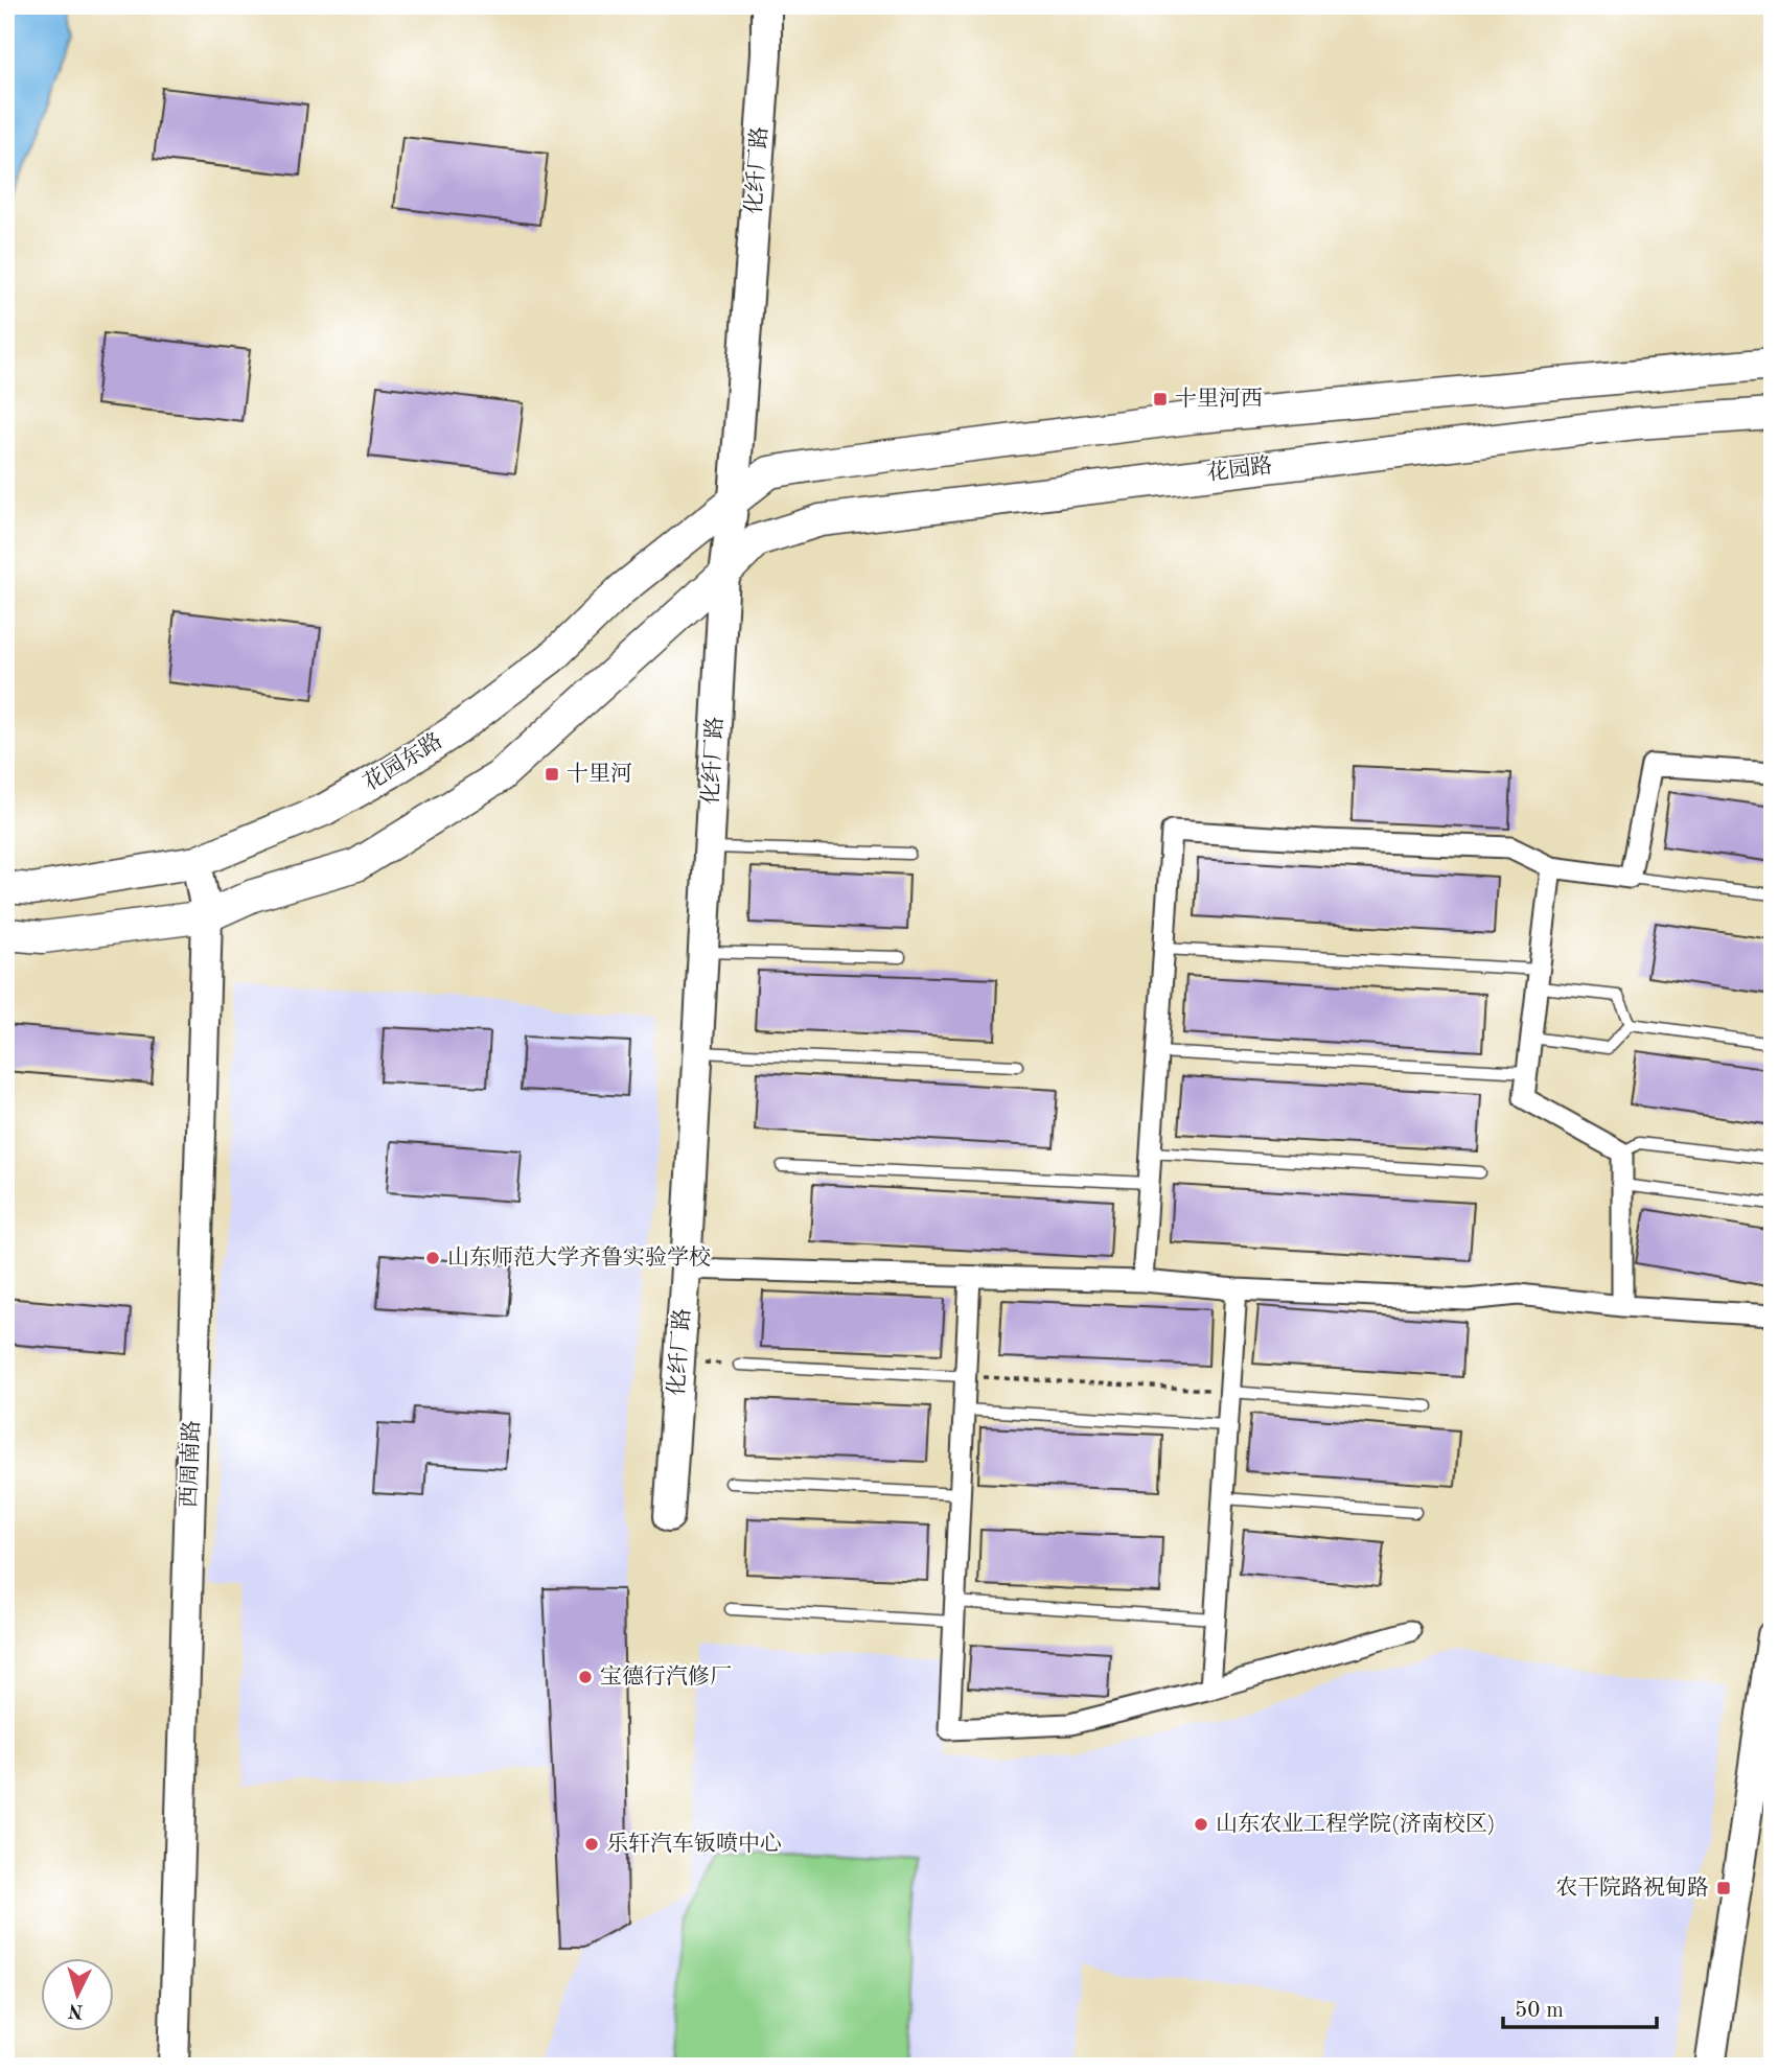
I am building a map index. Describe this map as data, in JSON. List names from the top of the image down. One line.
{"streets":{"main road":["化纤厂路","花园路","花园东路","西周南路"]},"crossings":[["化纤厂路","花园路"],["化纤厂路","花园东路"],["花园东路","西周南路"]],"places":{"transit":["十里河西","十里河","农干院路祝甸路"],"other":["山东师范大学齐鲁实验学校","宝德行汽修厂","山东农业工程学院(济南校区)","乐轩汽车钣喷中心"]},"scale_bar":"50 m","north":"bottom"}
